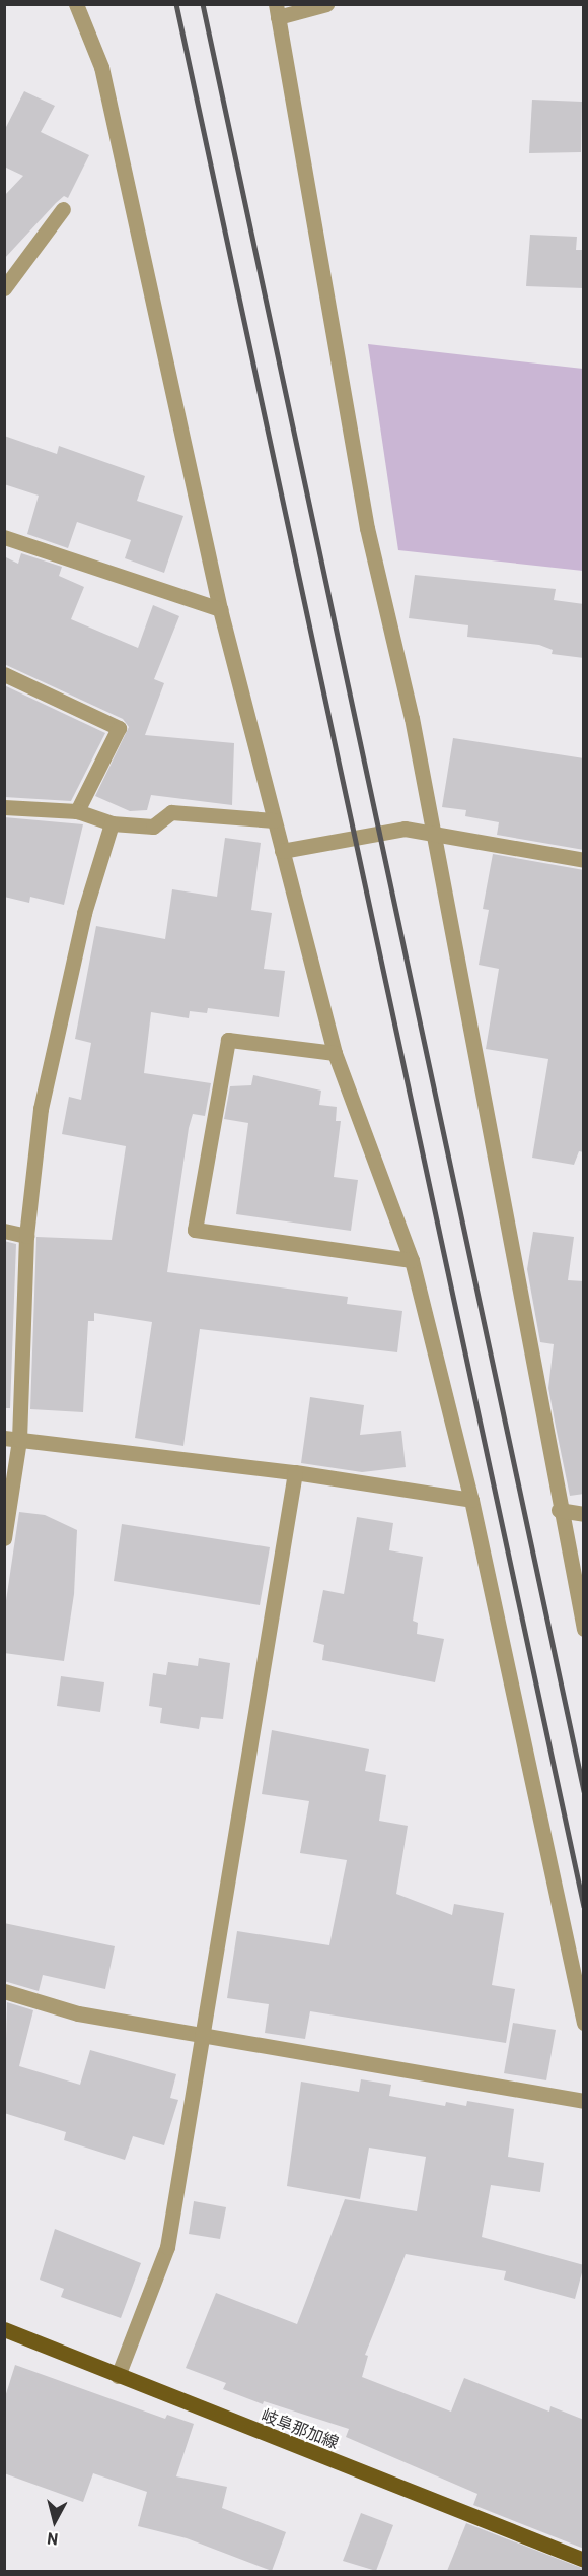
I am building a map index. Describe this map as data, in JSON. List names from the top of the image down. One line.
{"streets":{"main road":["岐阜那加線"]},"north":"bottom"}
